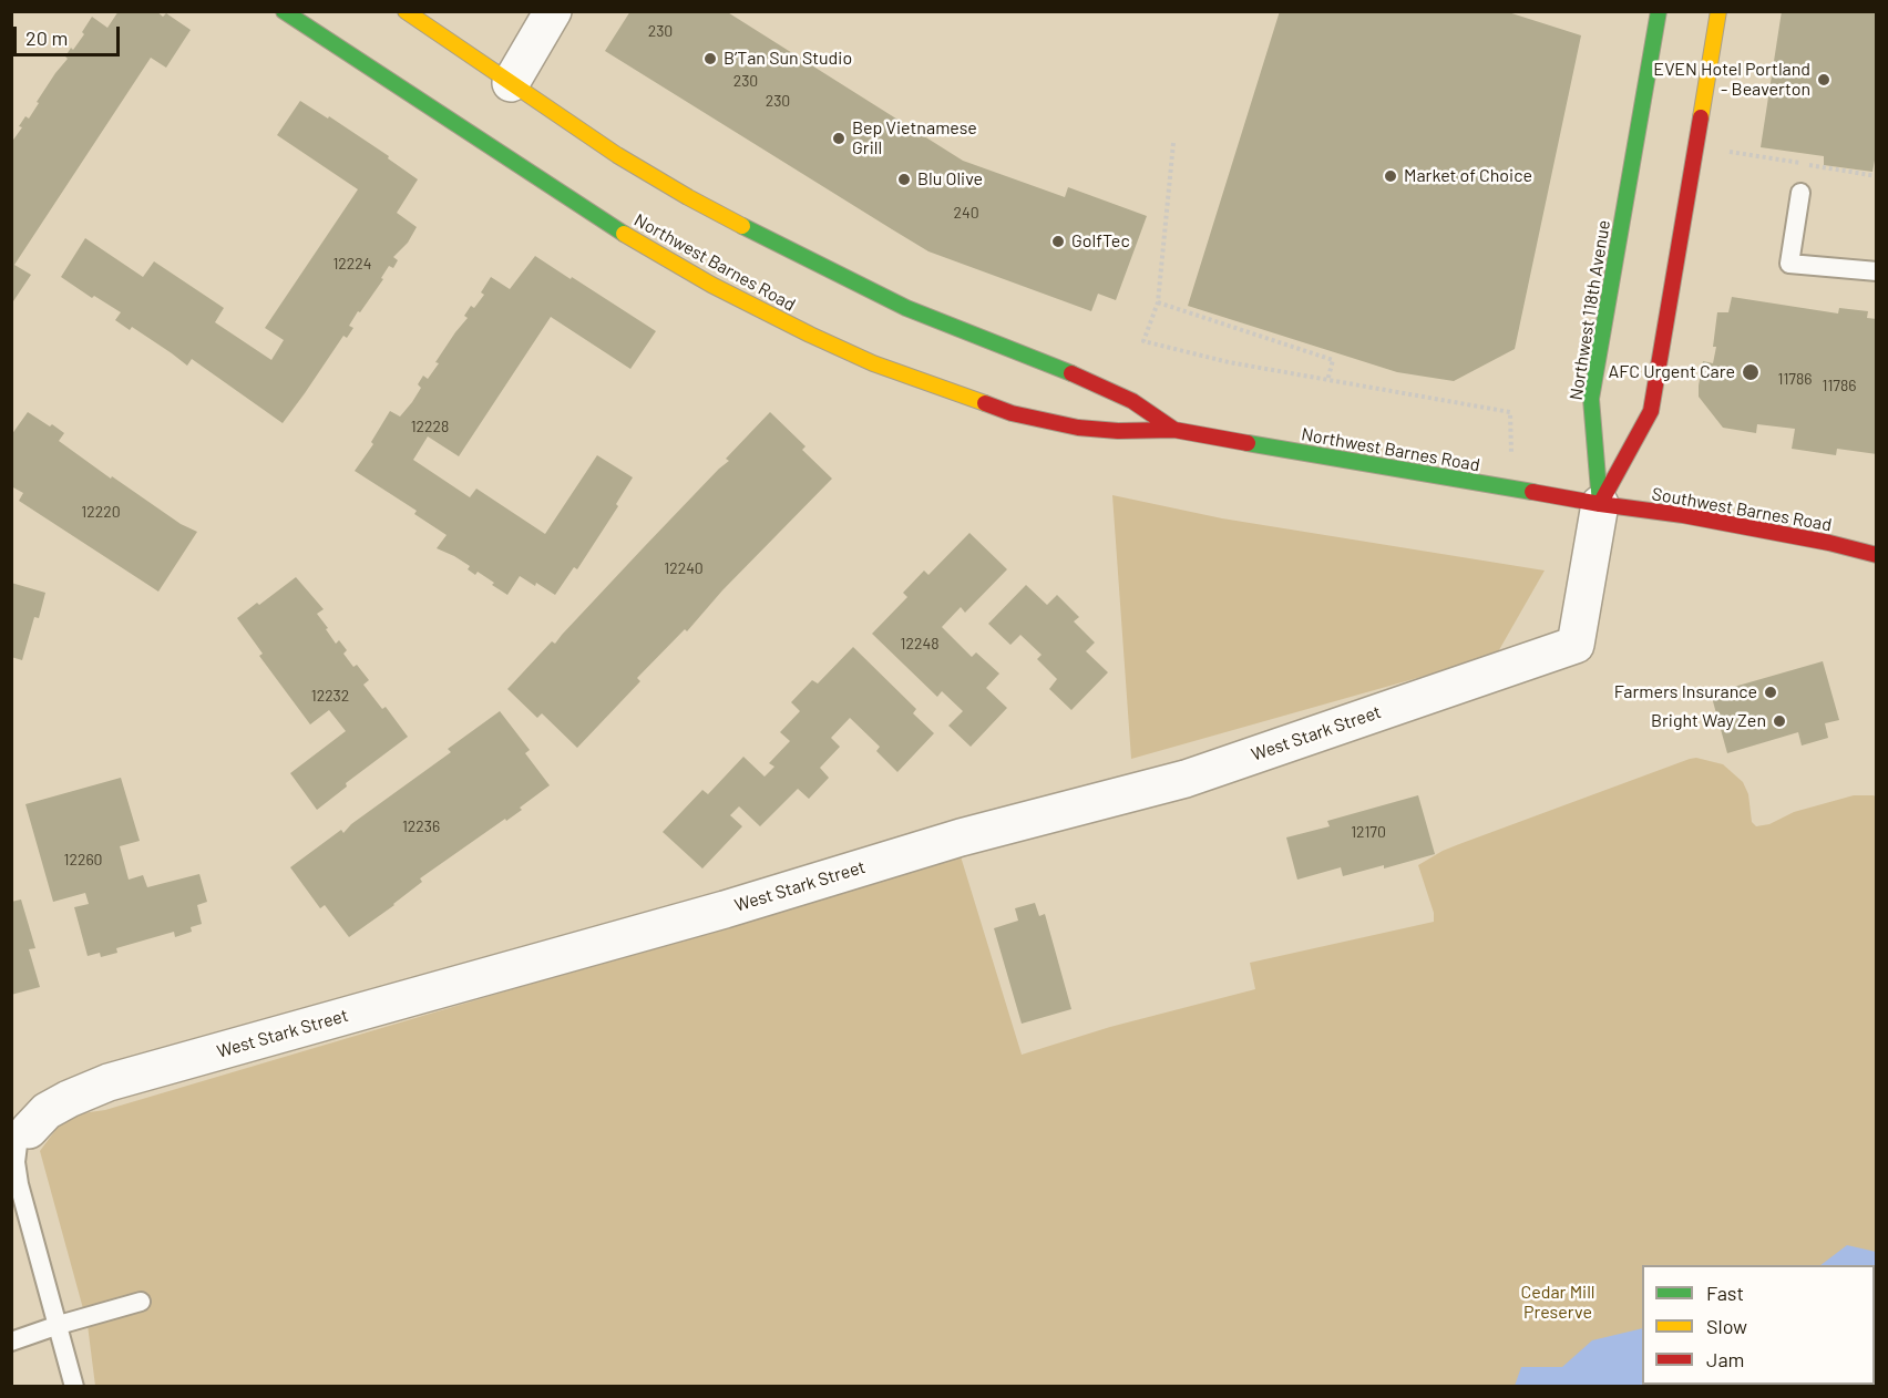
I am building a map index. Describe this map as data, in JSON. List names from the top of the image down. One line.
{"streets":{"main road":["Northwest Barnes Road","Northwest 118th Avenue","Southwest Barnes Road"],"street":["West Stark Street"]},"crossings":[["Northwest Barnes Road","Northwest 118th Avenue"],["Northwest Barnes Road","Southwest Barnes Road"],["Northwest Barnes Road","West Stark Street"],["Northwest 118th Avenue","Southwest Barnes Road"],["Northwest 118th Avenue","West Stark Street"],["Southwest Barnes Road","West Stark Street"]],"parks":["Cedar Mill Preserve"],"places":["B’Tan Sun Studio","EVEN Hotel Portland - Beaverton","Bep Vietnamese Grill","Market of Choice","Blu Olive","GolfTec","AFC Urgent Care","Farmers Insurance","Bright Way Zen"],"house_numbers":["230","230","230","240","12224","11786","11786","12228","12220","12240","12248","12232","12236","12170","12260"],"legend":["Fast","Slow","Jam"],"scale_bar":"20 m"}
